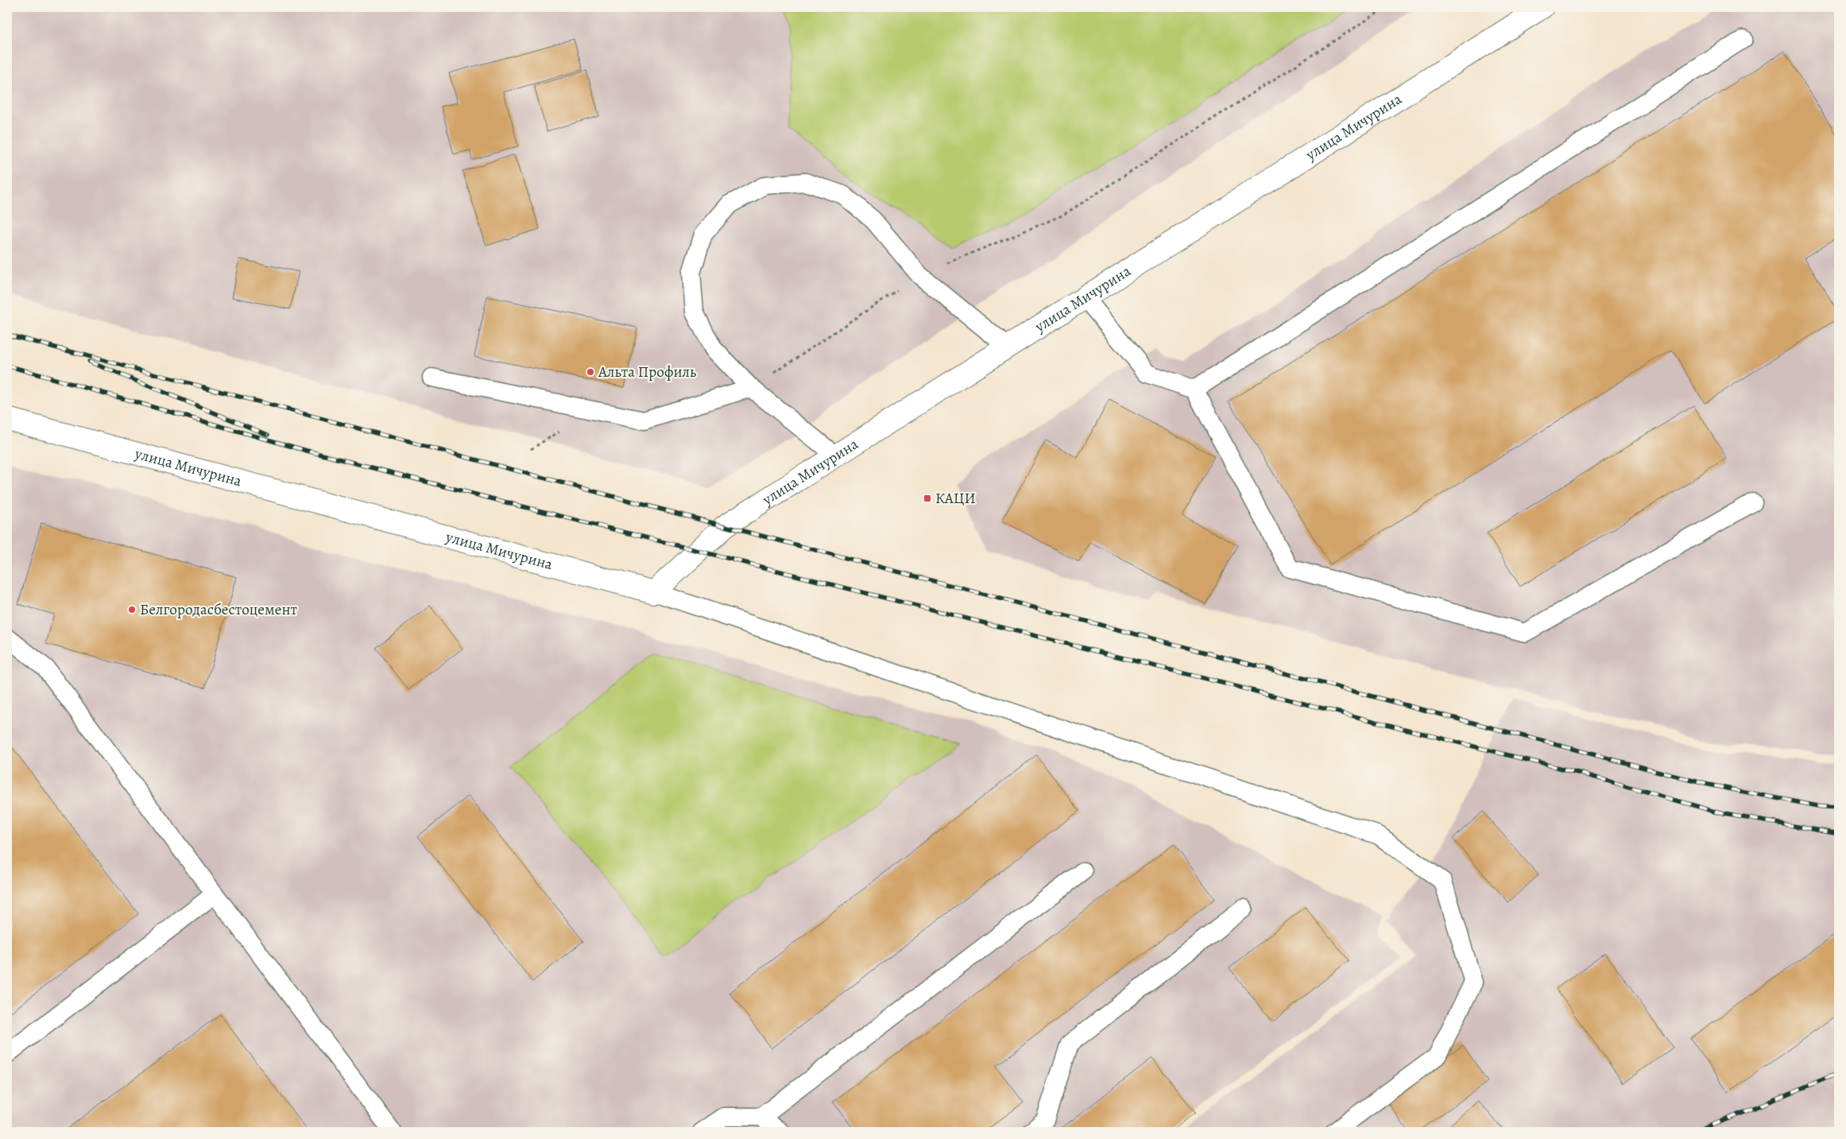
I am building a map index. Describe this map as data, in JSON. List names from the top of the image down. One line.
{"streets":{"street":["улица Мичурина"]},"places":{"other":["Альта Профиль","Белгородасбестоцемент"],"transit":["КАЦИ"]}}
